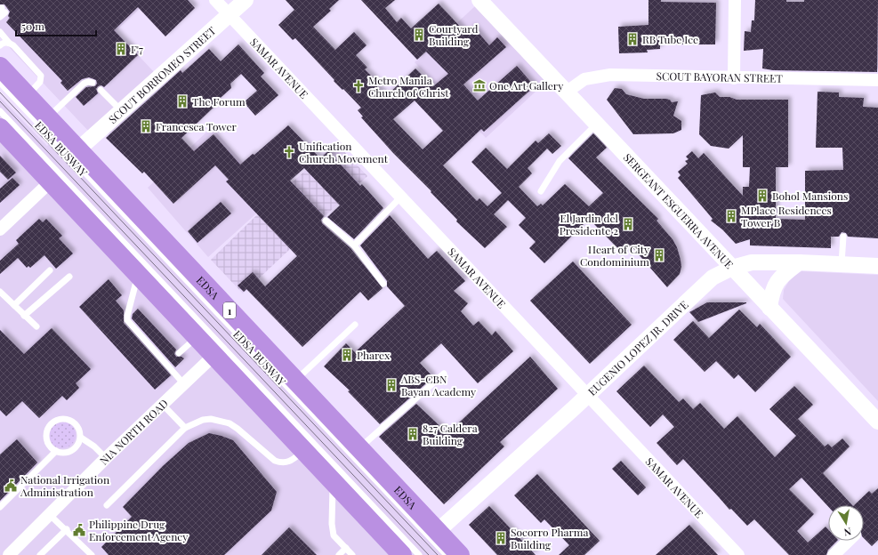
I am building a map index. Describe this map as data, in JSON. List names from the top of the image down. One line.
{"streets":{"highway":["EDSA","1"],"street":["SAMAR AVENUE","SCOUT BORROMEO STREET","SCOUT BAYORAN STREET","SERGEANT ESGUERRA AVENUE","EUGENIO LOPEZ JR. DRIVE","NIA NORTH ROAD"],"lane":["EDSA BUSWAY"]},"crossings":[["SAMAR AVENUE","SCOUT BORROMEO STREET"],["SAMAR AVENUE","EUGENIO LOPEZ JR. DRIVE"],["SCOUT BORROMEO STREET","EDSA"],["SCOUT BAYORAN STREET","SERGEANT ESGUERRA AVENUE"],["SERGEANT ESGUERRA AVENUE","EUGENIO LOPEZ JR. DRIVE"],["EDSA","EUGENIO LOPEZ JR. DRIVE"]],"places":{"building":["Courtyard Building","RB Tube Ice","F'7","The Forum","Francesca Tower","Bohol Mansions","MPlace Residences Tower B","El Jardin del Presidente 2","Heart of City Condominium","Pharex","ABS-CBN Bayan Academy","827 Caldera Building","Socorro Pharma Building"],"museum":["One Art Gallery"],"church":["Metro Manila Church of Christ","Unification Church Movement"],"public building":["National Irrigation Administration","Philippine Drug Enforcement Agency"]},"scale_bar":"50 m","north":"bottom"}
